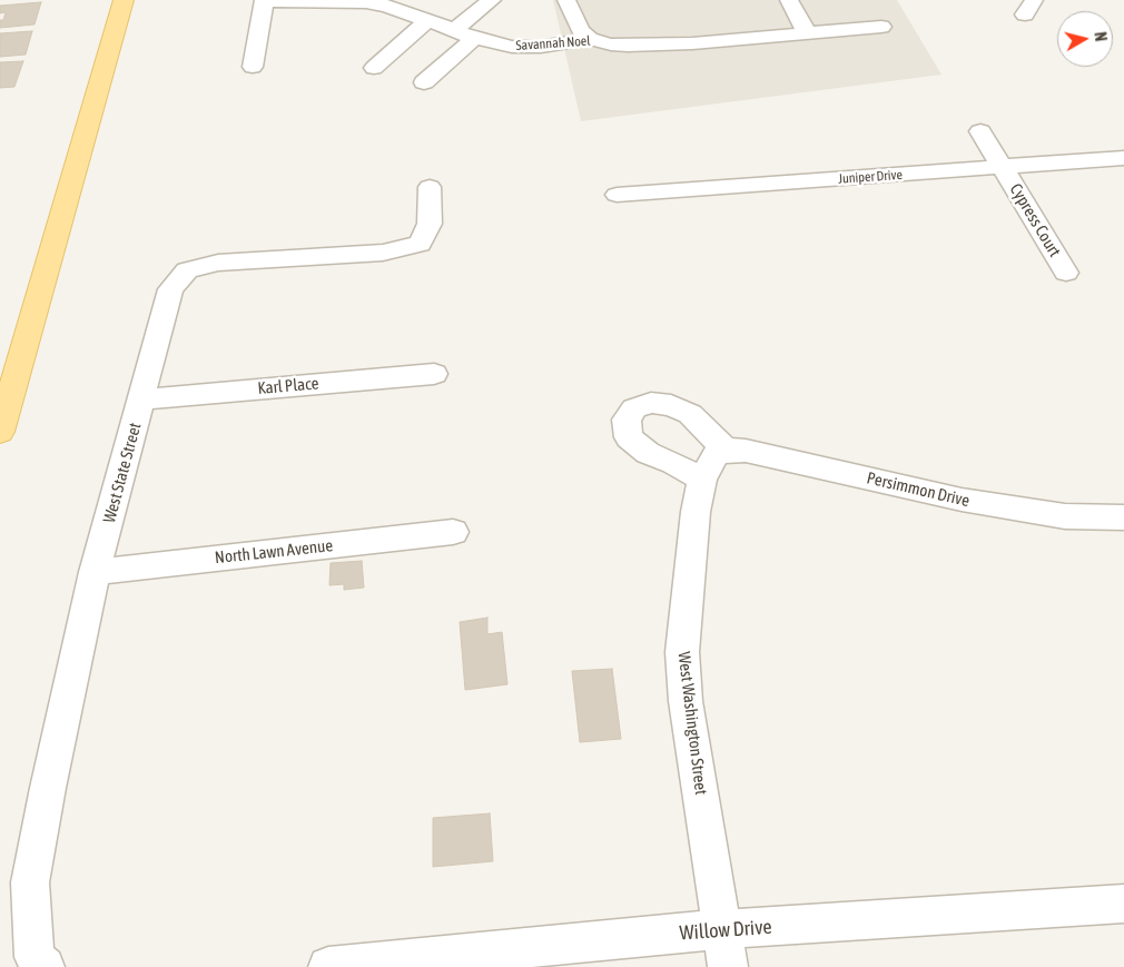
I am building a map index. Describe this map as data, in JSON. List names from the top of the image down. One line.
{"streets":{"street":["Savannah Noel","Juniper Drive","Cypress Court","Karl Place","West State Street","Persimmon Drive","North Lawn Avenue","West Washington Street","Willow Drive"]},"crossings":[["Juniper Drive","Cypress Court"],["Karl Place","West State Street"],["West State Street","North Lawn Avenue"],["Persimmon Drive","West Washington Street"],["West Washington Street","Willow Drive"]],"north":"right"}
